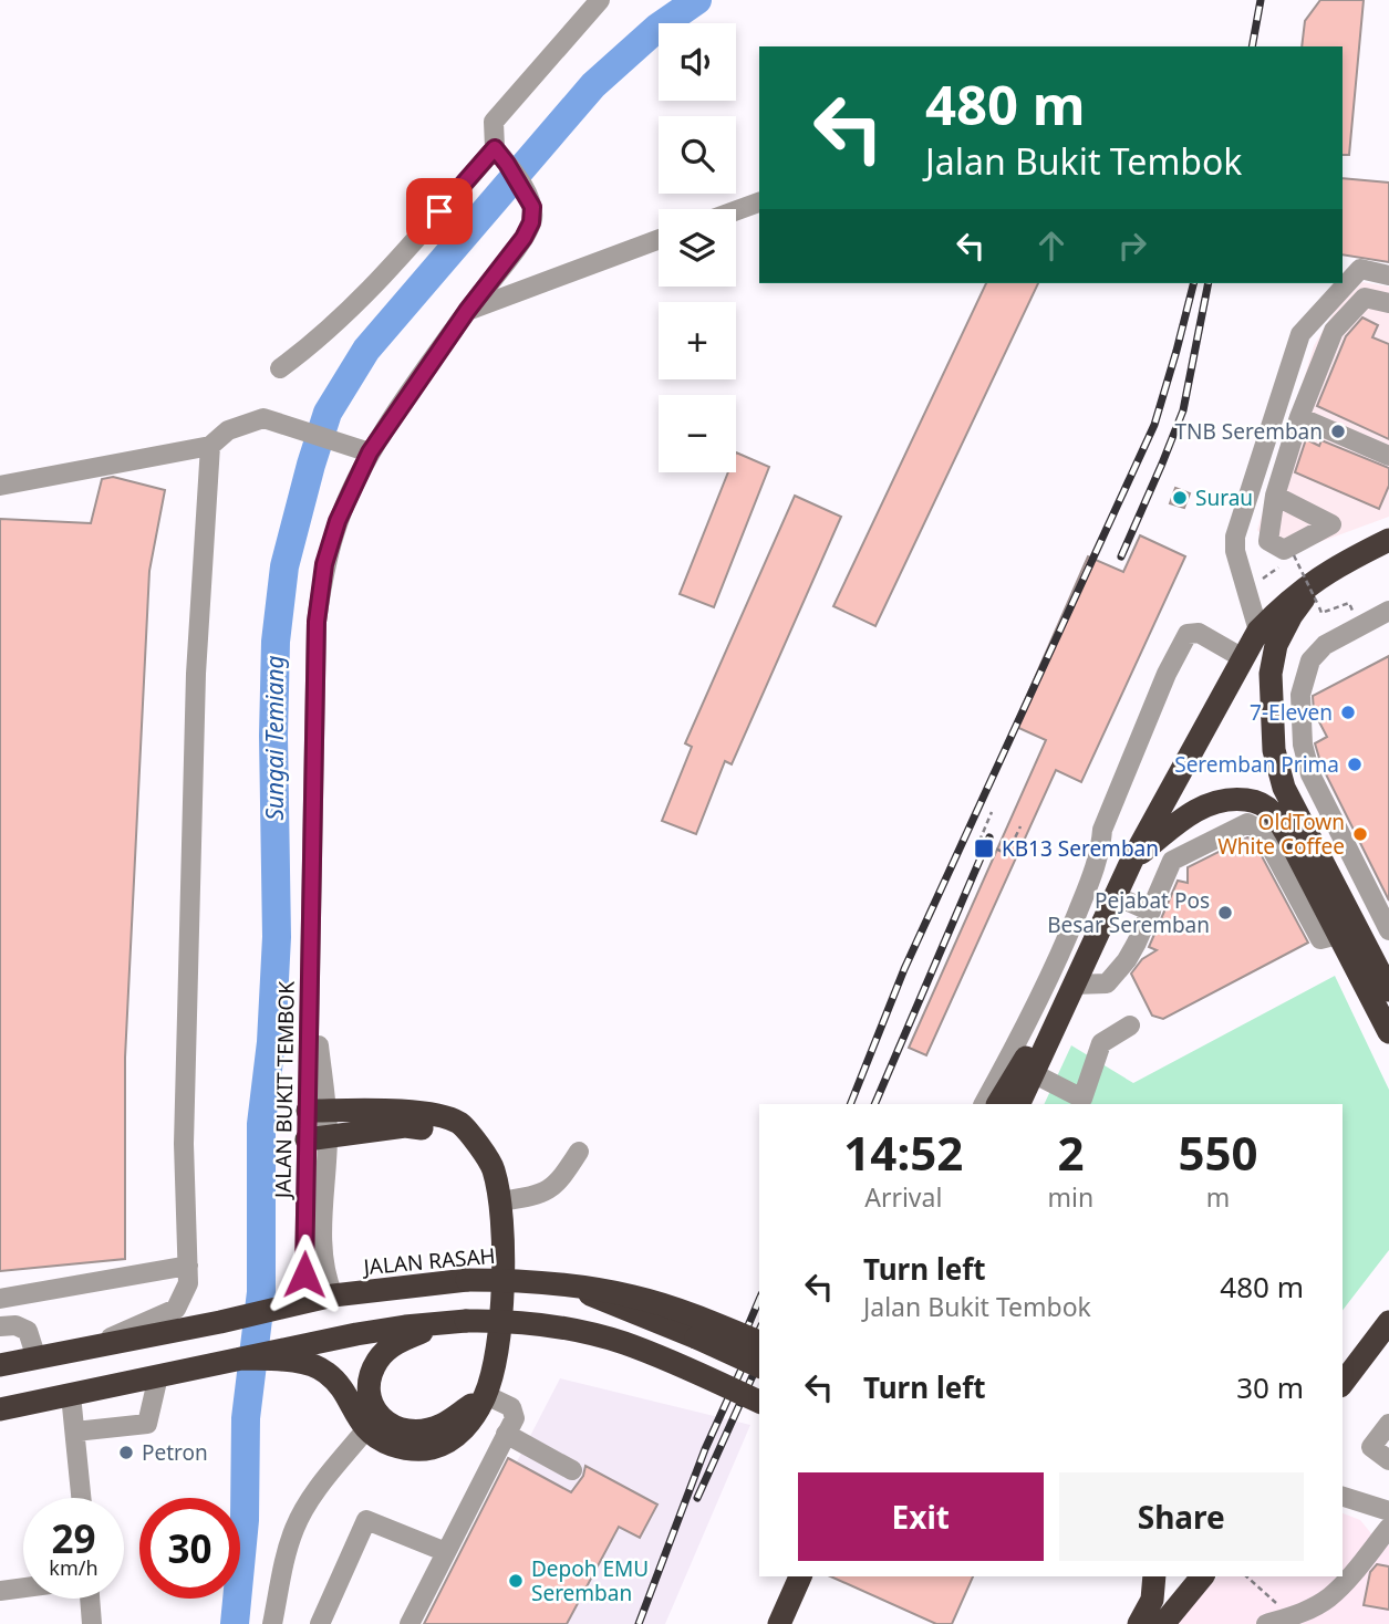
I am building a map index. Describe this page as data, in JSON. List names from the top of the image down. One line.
{"streets":{"highway":["JALAN RASAH"],"street":["JALAN BUKIT TEMBOK"]},"crossings":[["JALAN BUKIT TEMBOK","JALAN RASAH"]],"water":["Sungai Temiang"],"places":{"other":["TNB Seremban","Surau","7-Eleven","Seremban Prima","OldTown White Coffee","Pejabat Pos Besar Seremban","Petron","Depoh EMU Seremban"],"transit":["KB13 Seremban"]},"page":{"map_buttons":["+","−"],"turn":["480 m","Jalan Bukit Tembok"],"eta":["14:52","Arrival","2","min","550","m"],"list":[{"name":"Turn left","note":"Jalan Bukit Tembok","value":"480 m"},{"name":"Turn left","value":"30 m"}],"buttons":["Exit","Share"],"speed":"29 km/h","limit":"30"}}
